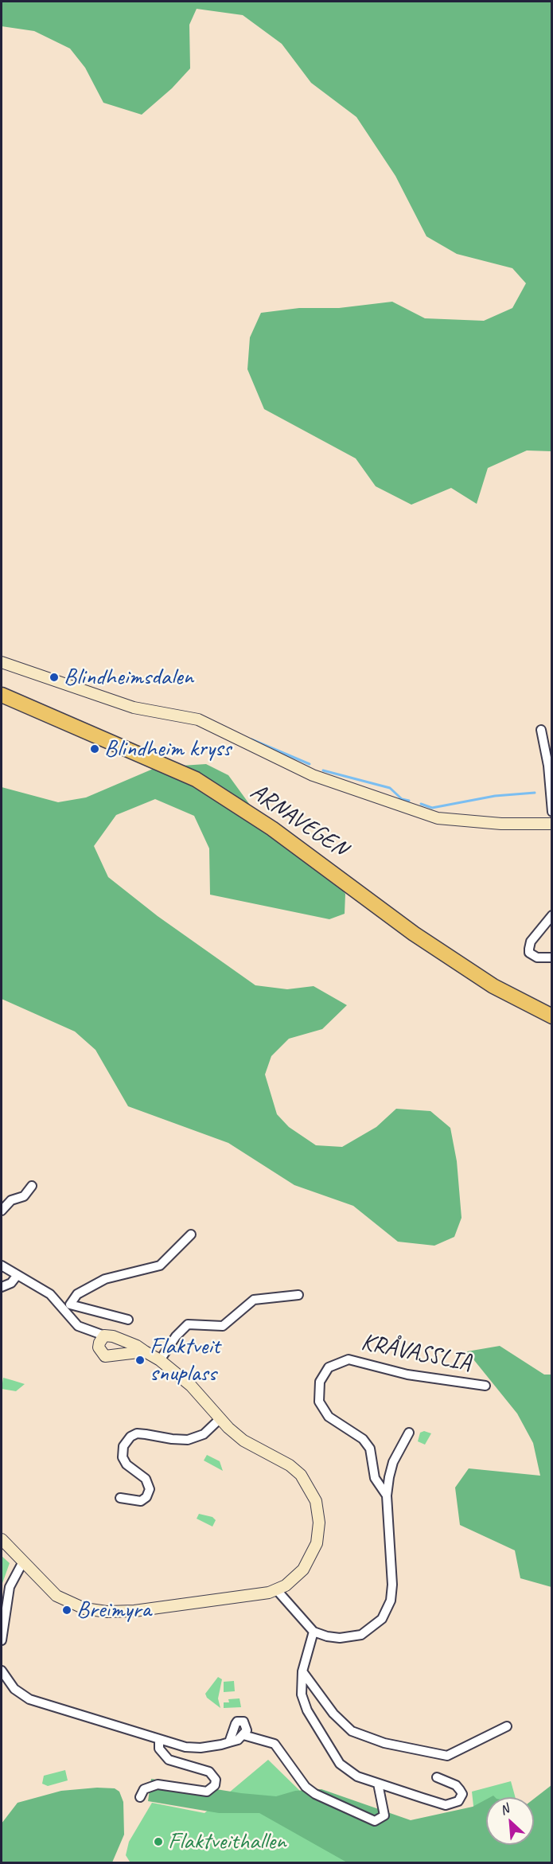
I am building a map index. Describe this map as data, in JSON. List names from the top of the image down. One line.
{"streets":{"highway":["ARNAVEGEN"],"street":["KRÅVASSLIA"]},"places":["Blindheimsdalen","Blindheim kryss","Flaktveit snuplass","Breimyra","Flaktveithallen"],"north":"top left"}
